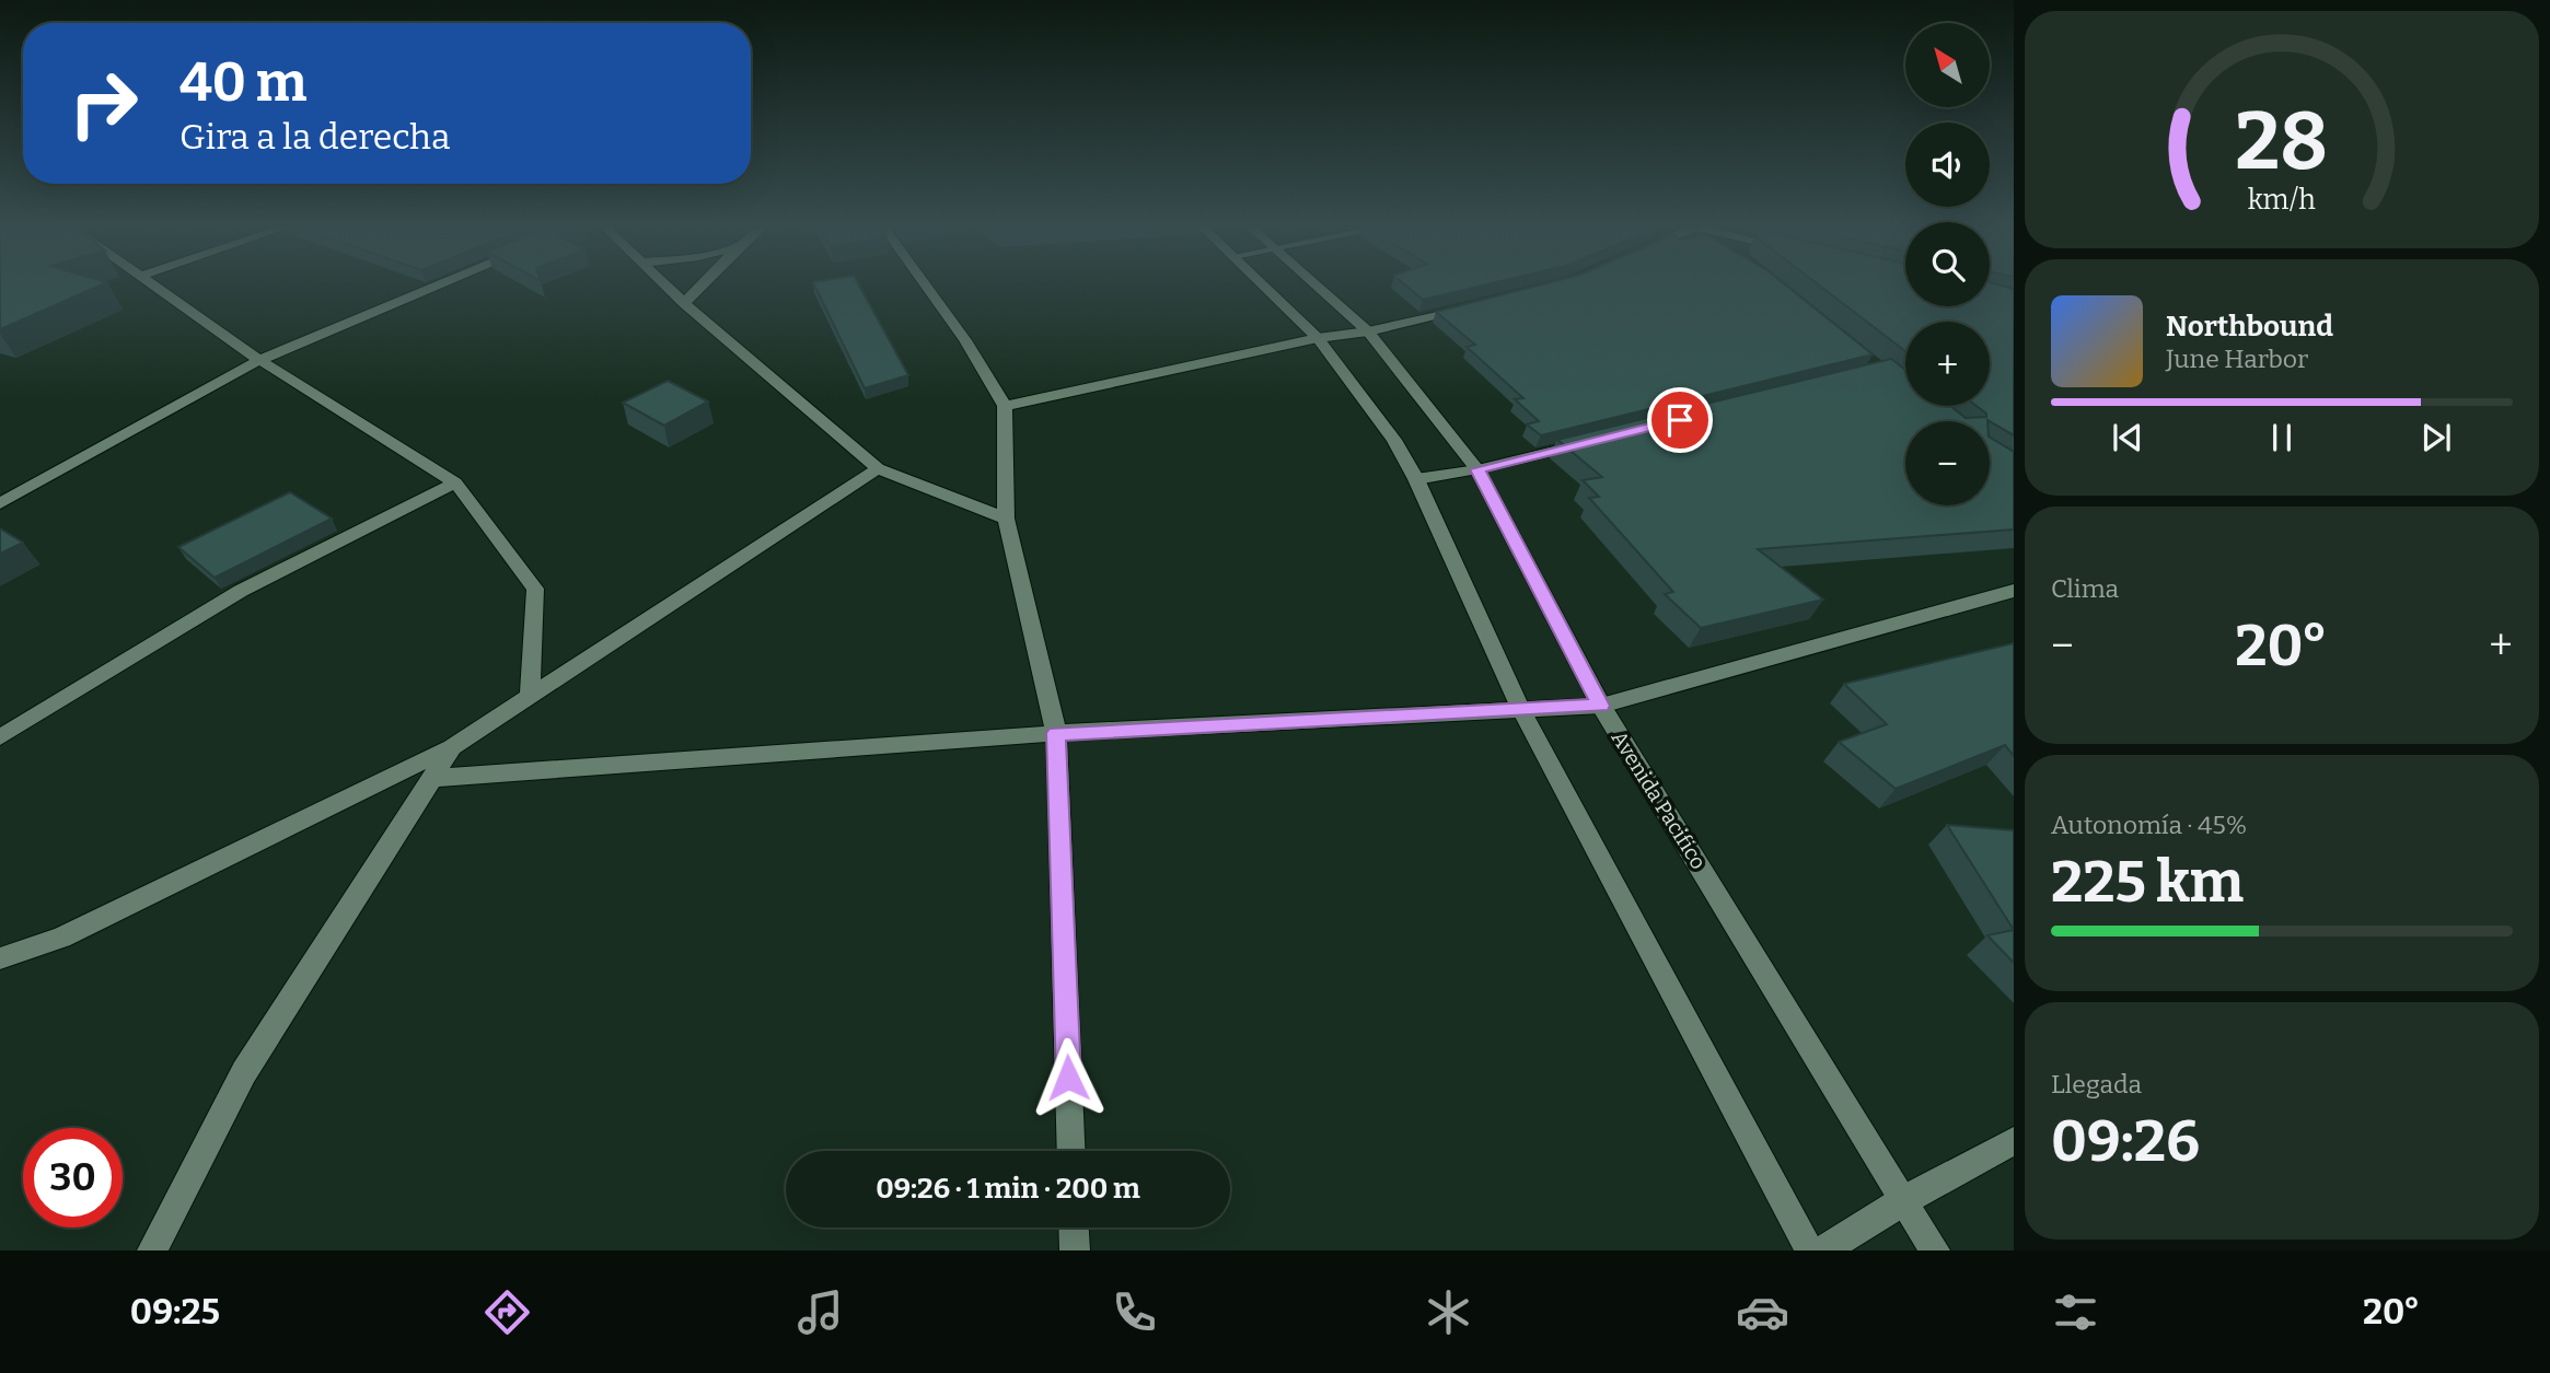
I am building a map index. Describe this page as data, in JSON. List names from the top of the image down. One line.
{"streets":{"street":["Avenida Pacifico"]},"north":"top left","page":{"map_buttons":["+","−"],"turn":["40 m","Gira a la derecha"],"song":["Northbound","June Harbor"],"tile":["Clima",["Autonomía · 45%","225 km"],["Llegada","09:26"]],"heat":["−","20°","+"],"limit":"30","trip":"09:26 · 1 min · 200 m","tabs":["09:25","20°"],"gauge":["28","km/h"]}}
